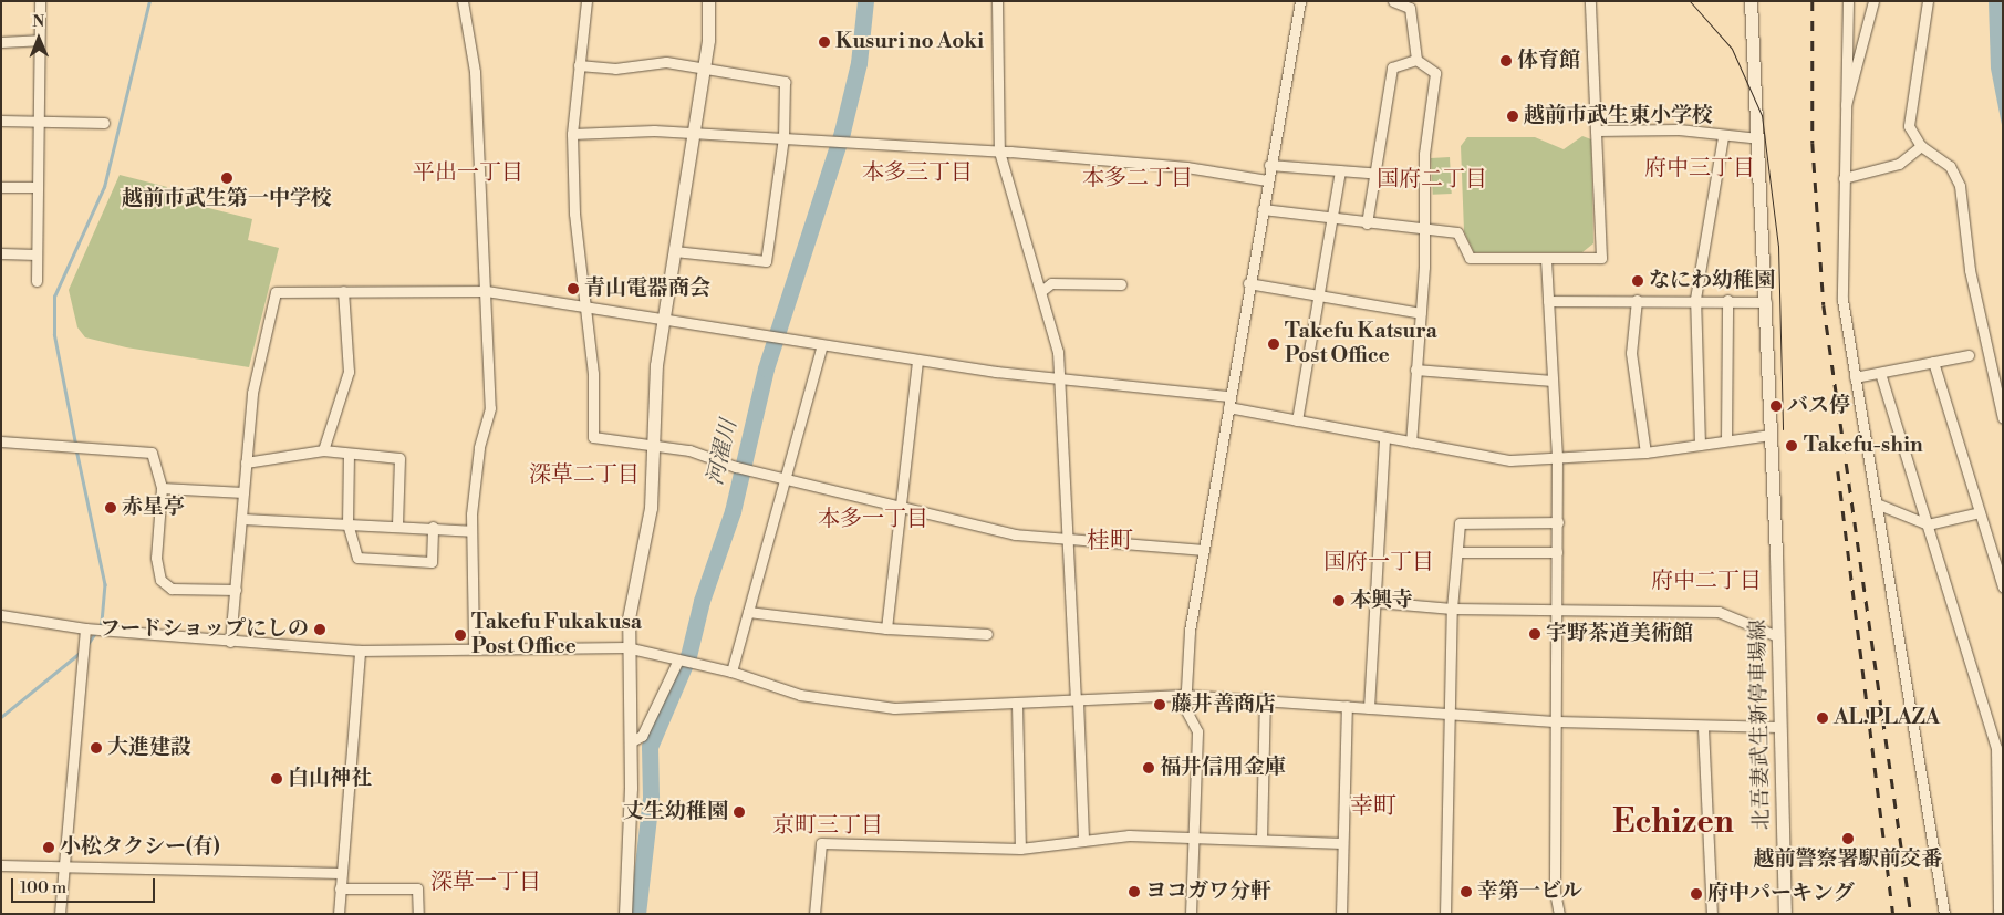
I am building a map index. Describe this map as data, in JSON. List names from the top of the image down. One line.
{"streets":{"street":["北吾妻武生新停車場線"]},"districts":["府中三丁目","平出一丁目","本多三丁目","本多二丁目","国府二丁目","深草二丁目","本多一丁目","桂町","国府一丁目","府中二丁目","幸町","Echizen","京町三丁目","深草一丁目"],"water":["河濯川"],"places":["Kusuri no Aoki","体育館","越前市武生東小学校","越前市武生第一中学校","なにわ幼稚園","青山電器商会","Takefu Katsura Post Office","バス停","Takefu-shin","赤星亭","本興寺","フードショップにしの","宇野茶道美術館","Takefu Fukakusa Post Office","藤井善商店","AL.PLAZA","大進建設","福井信用金庫","白山神社","丈生幼稚園","越前警察署駅前交番","小松タクシー(有)","ヨコガワ分軒","幸第一ビル","府中パーキング"],"scale_bar":"100 m","north":"top"}
